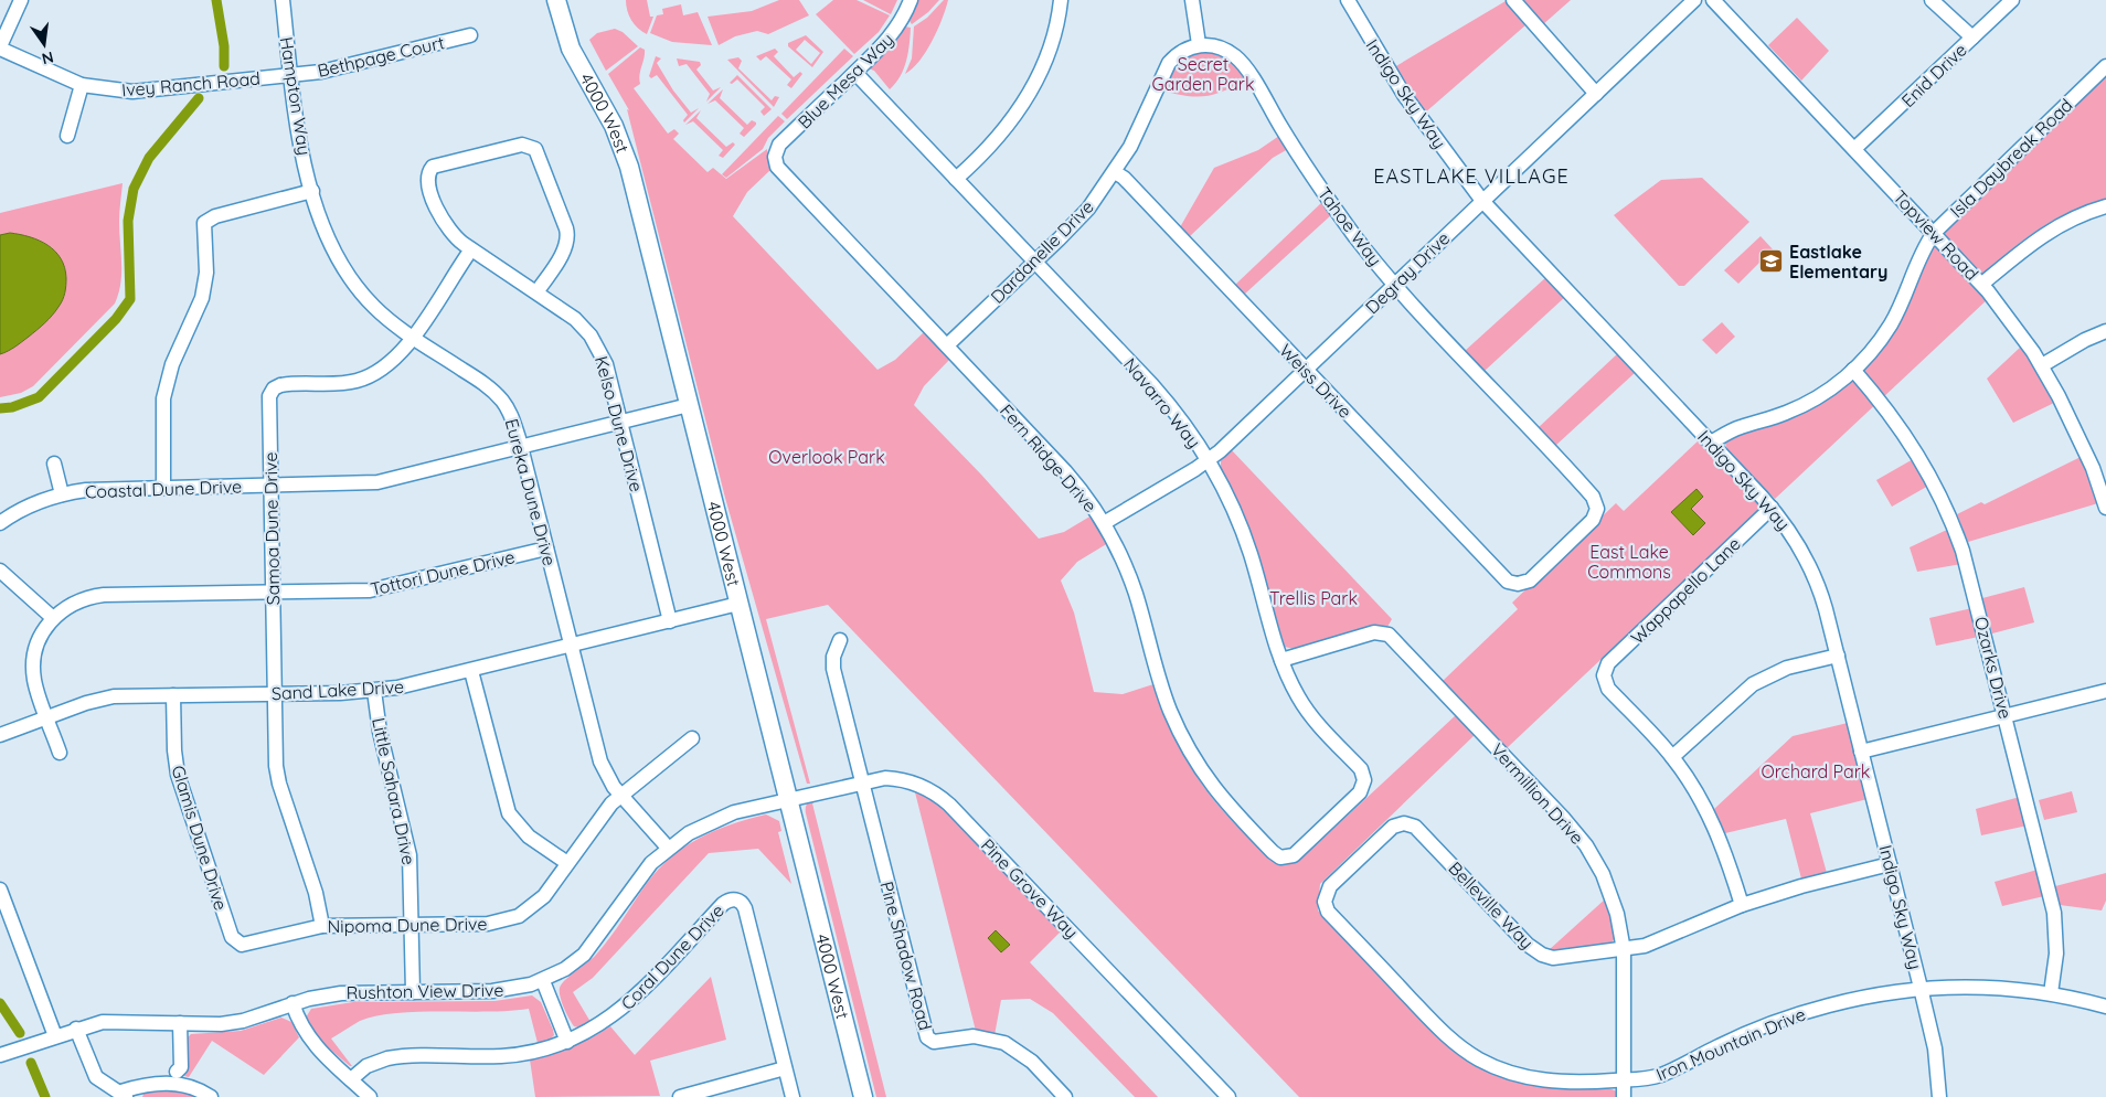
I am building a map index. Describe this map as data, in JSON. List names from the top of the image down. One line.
{"streets":{"main road":["4000 West"],"street":["Bethpage Court","Enid Drive","Blue Mesa Way","Ivey Ranch Road","Indigo Sky Way","Hampton Way","Isla Daybreak Road","Tahoe Way","Topview Road","Dardanelle Drive","Degray Drive","Weiss Drive","Navarro Way","Kelso Dune Drive","Fern Ridge Drive","Coastal Dune Drive","Eureka Dune Drive","Samoa Dune Drive","Tottori Dune Drive","Wappapello Lane","Ozarks Drive","Sand Lake Drive","Little Sahara Drive","Vermillion Drive","Glamis Dune Drive","Pine Grove Way","Belleville Way","Nipoma Dune Drive","Pine Shadow Road","Coral Dune Drive","Rushton View Drive","Iron Mountain Drive"]},"crossings":[["Bethpage Court","Ivey Ranch Road"],["Bethpage Court","Hampton Way"],["Enid Drive","Topview Road"],["Blue Mesa Way","Navarro Way"],["Blue Mesa Way","Fern Ridge Drive"],["Ivey Ranch Road","Hampton Way"],["Indigo Sky Way","Isla Daybreak Road"],["Indigo Sky Way","Degray Drive"],["Indigo Sky Way","Wappapello Lane"],["Indigo Sky Way","Belleville Way"],["Indigo Sky Way","Iron Mountain Drive"],["Hampton Way","Eureka Dune Drive"],["4000 West","Coastal Dune Drive"],["4000 West","Sand Lake Drive"],["4000 West","Pine Grove Way"],["4000 West","Rushton View Drive"],["Isla Daybreak Road","Topview Road"],["Isla Daybreak Road","Ozarks Drive"],["Tahoe Way","Dardanelle Drive"],["Tahoe Way","Degray Drive"],["Tahoe Way","Weiss Drive"],["Dardanelle Drive","Weiss Drive"],["Dardanelle Drive","Navarro Way"],["Dardanelle Drive","Fern Ridge Drive"],["Degray Drive","Weiss Drive"],["Degray Drive","Navarro Way"],["Degray Drive","Fern Ridge Drive"],["Navarro Way","Fern Ridge Drive"],["Navarro Way","Vermillion Drive"],["Kelso Dune Drive","Coastal Dune Drive"],["Kelso Dune Drive","Samoa Dune Drive"],["Kelso Dune Drive","Sand Lake Drive"],["Coastal Dune Drive","Eureka Dune Drive"],["Coastal Dune Drive","Samoa Dune Drive"],["Eureka Dune Drive","Samoa Dune Drive"],["Eureka Dune Drive","Tottori Dune Drive"],["Eureka Dune Drive","Sand Lake Drive"],["Eureka Dune Drive","Nipoma Dune Drive"],["Eureka Dune Drive","Rushton View Drive"],["Samoa Dune Drive","Tottori Dune Drive"],["Samoa Dune Drive","Sand Lake Drive"],["Samoa Dune Drive","Nipoma Dune Drive"],["Tottori Dune Drive","Sand Lake Drive"],["Ozarks Drive","Iron Mountain Drive"],["Sand Lake Drive","Little Sahara Drive"],["Sand Lake Drive","Glamis Dune Drive"],["Little Sahara Drive","Nipoma Dune Drive"],["Little Sahara Drive","Rushton View Drive"],["Vermillion Drive","Belleville Way"],["Vermillion Drive","Iron Mountain Drive"],["Glamis Dune Drive","Nipoma Dune Drive"],["Pine Grove Way","Pine Shadow Road"],["Pine Grove Way","Rushton View Drive"],["Belleville Way","Iron Mountain Drive"]],"districts":["EASTLAKE VILLAGE"],"parks":["Secret Garden Park","Overlook Park","East Lake Commons","Trellis Park","Orchard Park"],"places":{"school or university":["Eastlake Elementary"]},"north":"bottom"}
